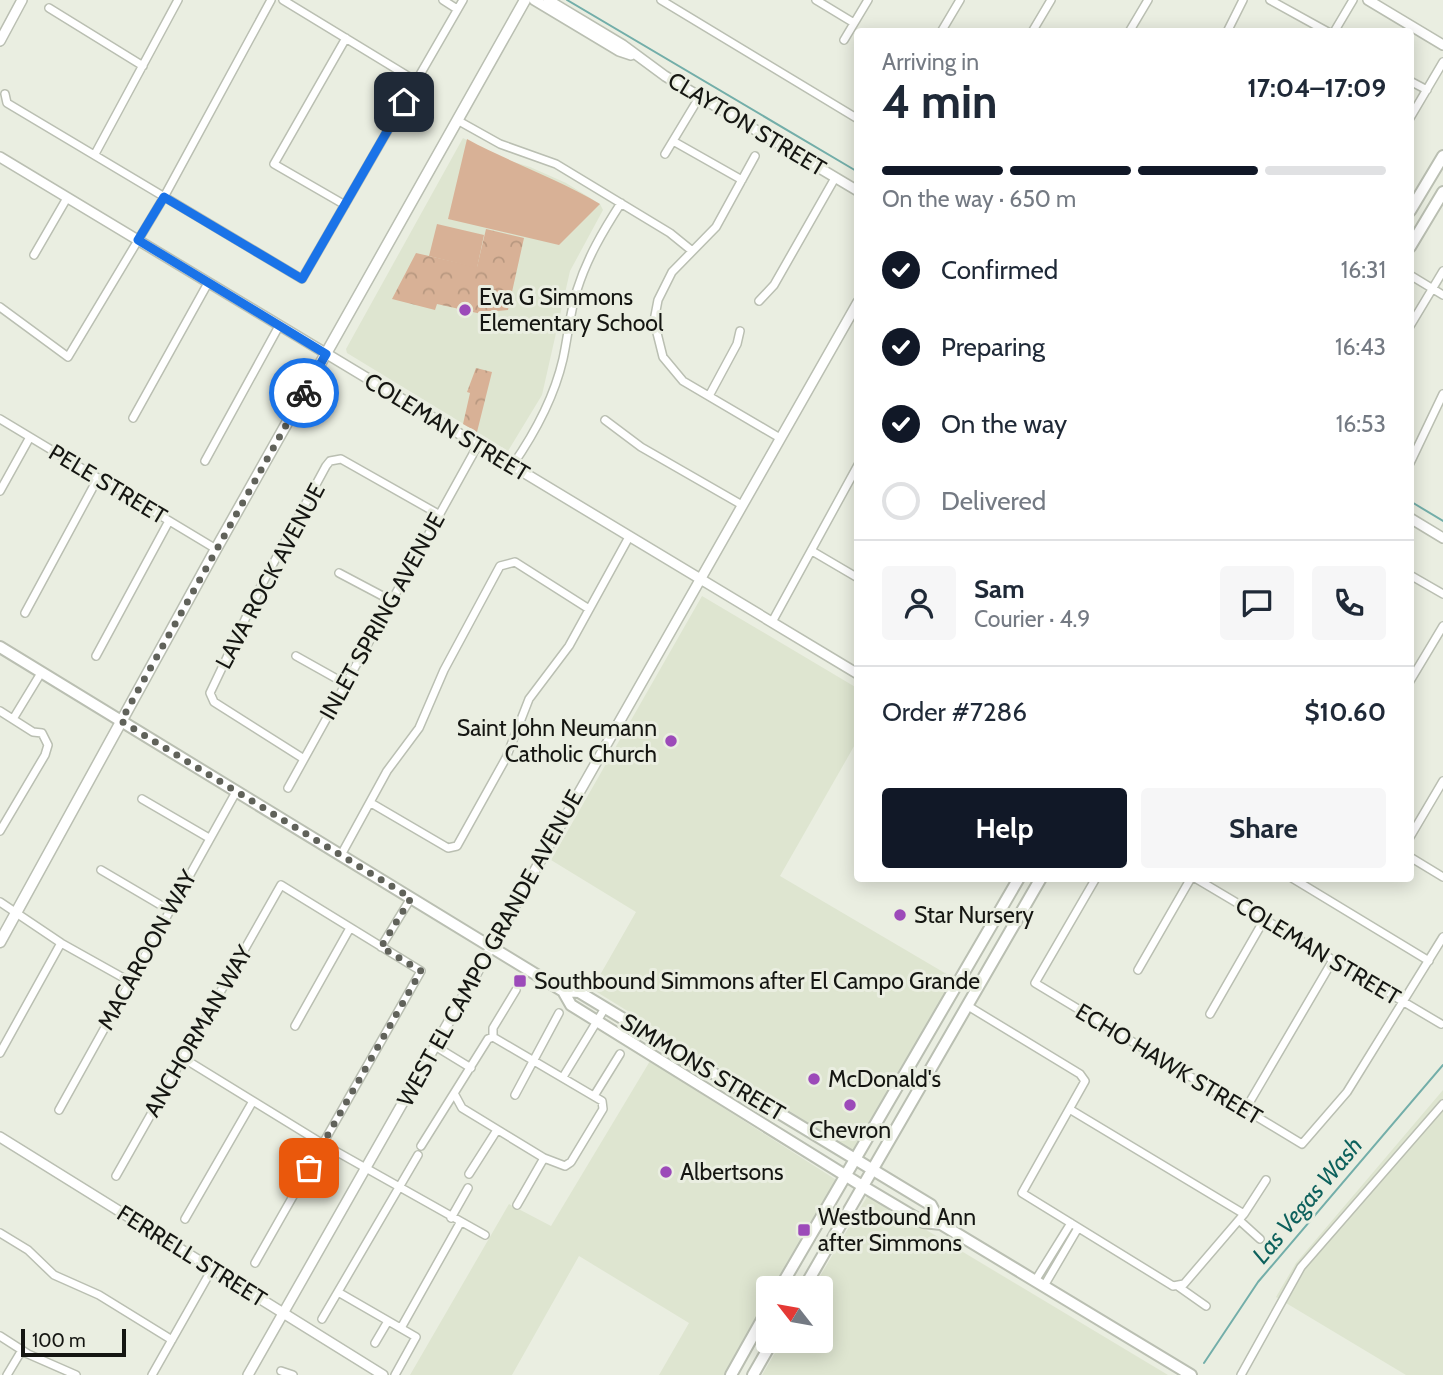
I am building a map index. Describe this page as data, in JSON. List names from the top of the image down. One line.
{"streets":{"main road":["SIMMONS STREET"],"street":["CLAYTON STREET","COLEMAN STREET","PELE STREET","LAVA ROCK AVENUE","INLET SPRING AVENUE","WEST EL CAMPO GRANDE AVENUE","MACAROON WAY","ANCHORMAN WAY","ECHO HAWK STREET","FERRELL STREET"]},"crossings":[["COLEMAN STREET","INLET SPRING AVENUE"],["COLEMAN STREET","WEST EL CAMPO GRANDE AVENUE"],["COLEMAN STREET","ECHO HAWK STREET"],["LAVA ROCK AVENUE","INLET SPRING AVENUE"],["WEST EL CAMPO GRANDE AVENUE","SIMMONS STREET"],["WEST EL CAMPO GRANDE AVENUE","FERRELL STREET"],["MACAROON WAY","SIMMONS STREET"]],"water":["Las Vegas Wash"],"places":{"other":["Eva G Simmons Elementary School","Saint John Neumann Catholic Church","Star Nursery","McDonald's","Chevron","Albertsons"],"transit":["Southbound Simmons after El Campo Grande","Westbound Ann after Simmons"]},"scale_bar":"100 m","north":"top left","page":{"heading":["4 min","Arriving in","17:04–17:09"],"panel":["Sam","Courier · 4.9","Order #7286","$10.60"],"bar":"On the way · 650 m","list":[["Confirmed","16:31"],["Preparing","16:43"],["On the way","16:53"],"Delivered"],"buttons":["Help","Share"],"scale":"100 m"}}
